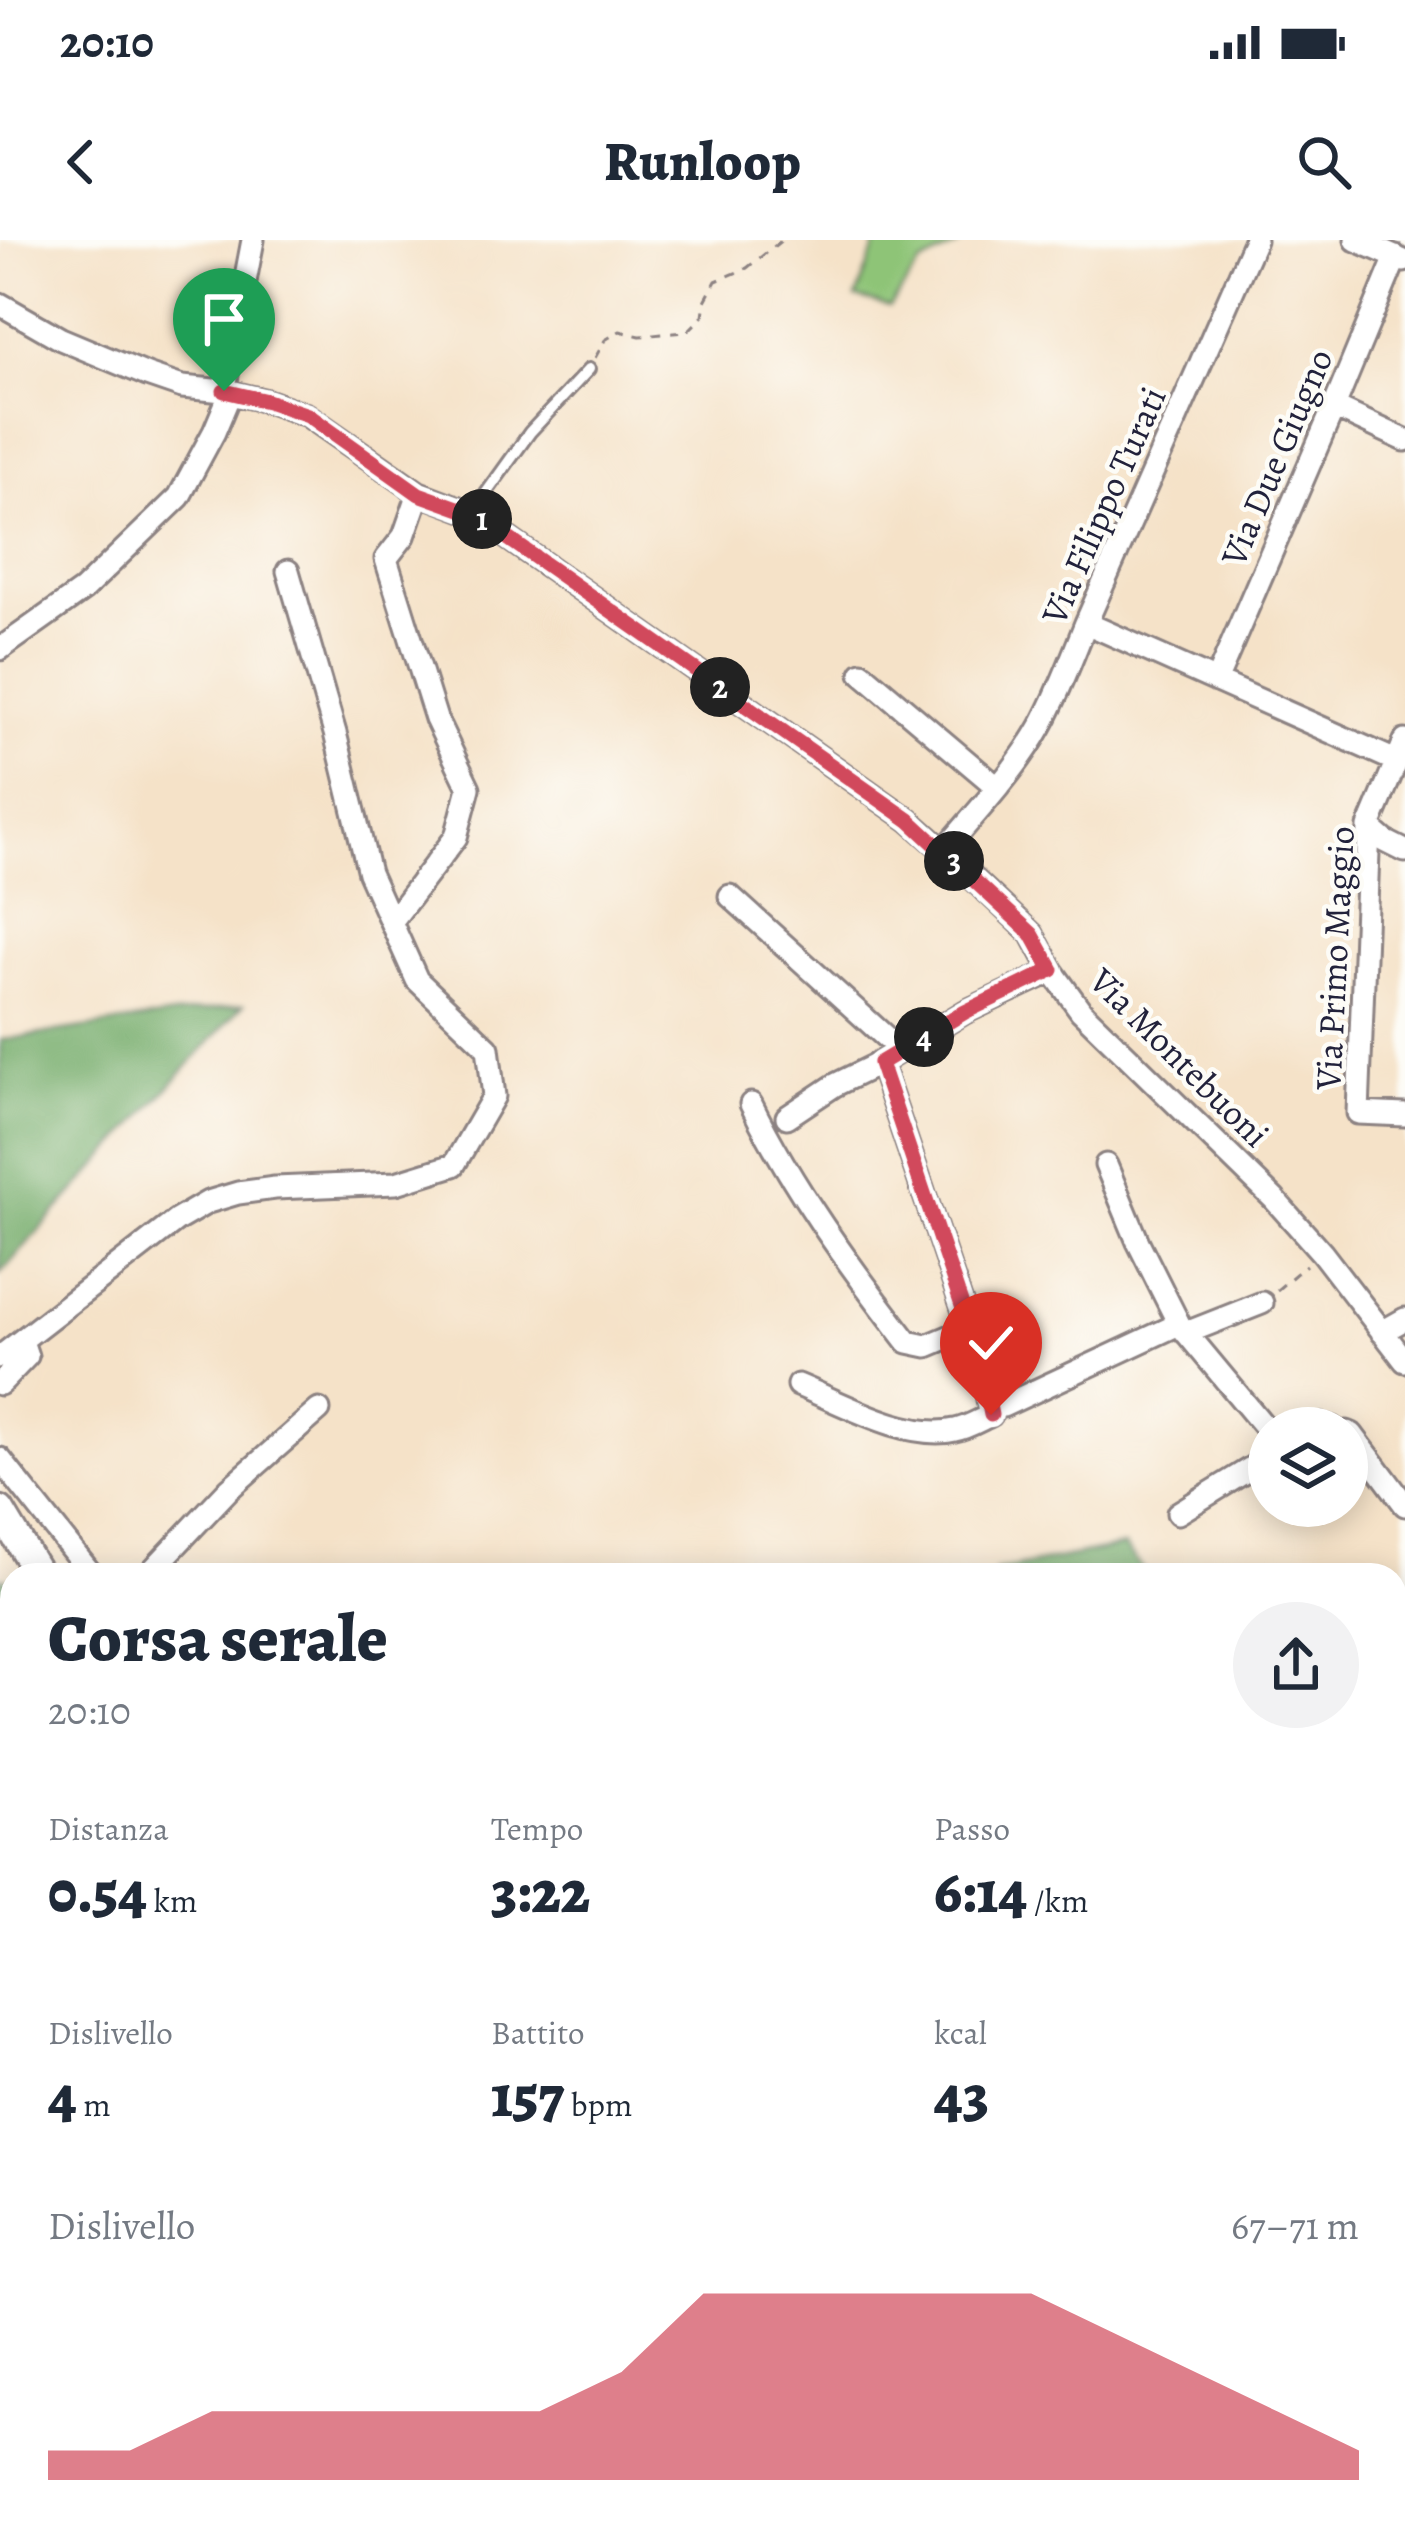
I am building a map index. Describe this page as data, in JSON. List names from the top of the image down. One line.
{"streets":{"street":["Via Due Giugno","Via Filippo Turati","Via Primo Maggio","Via Montebuoni"]},"crossings":[["Via Filippo Turati","Via Montebuoni"]],"page":{"status":"20:10","header":"Runloop","pins":["1","2","3","4"],"heading":["Corsa serale","20:10"],"stats":[["Distanza","0.54 km"],["Tempo","3:22"],["Passo","6:14 /km"],["Dislivello","4 m"],["Battito","157 bpm"],["kcal","43"]],"chart":["Dislivello","67–71 m"]}}
